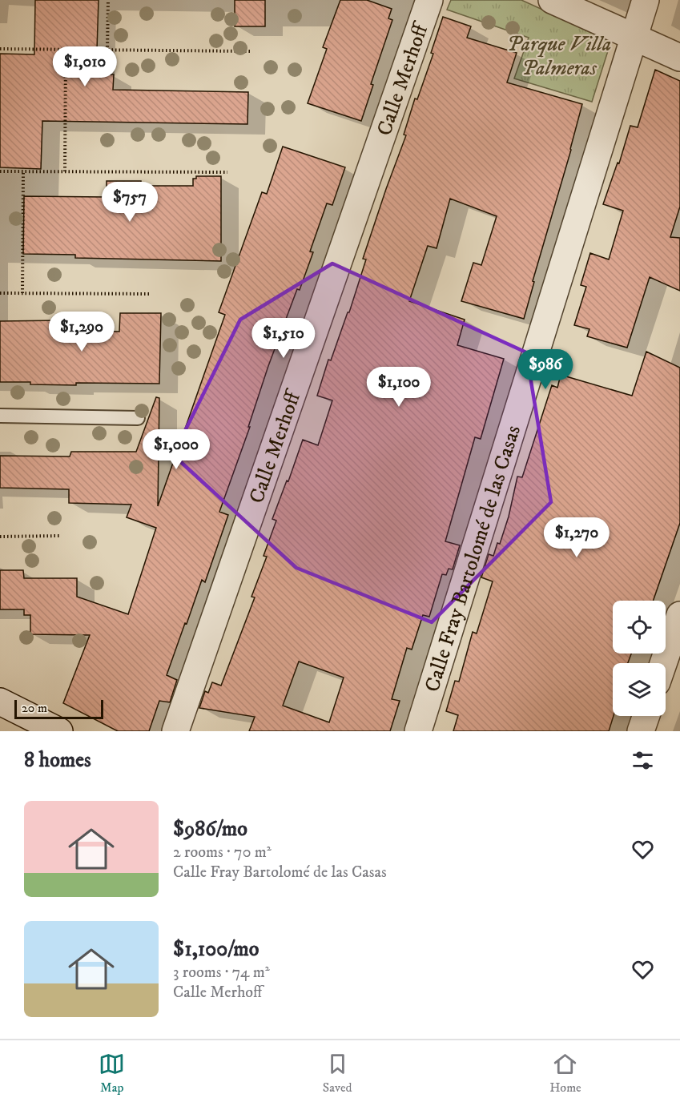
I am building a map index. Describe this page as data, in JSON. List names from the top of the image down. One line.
{"streets":{"street":["Calle Merhoff","Calle Fray Bartolomé de las Casas"]},"parks":["Parque Villa Palmeras"],"scale_bar":"20 m","page":{"price":["$1,010","$757","$1,290","$1,510","$986","$1,100","$1,000","$1,270"],"scale":"20 m","heading":"8 homes","list":[{"name":"$986/mo","note":"2 rooms · 70 m² · Calle Fray Bartolomé de las Casas"},{"name":"$1,100/mo","note":"3 rooms · 74 m² · Calle Merhoff"}],"tabs":["Map","Saved","Home"]}}
